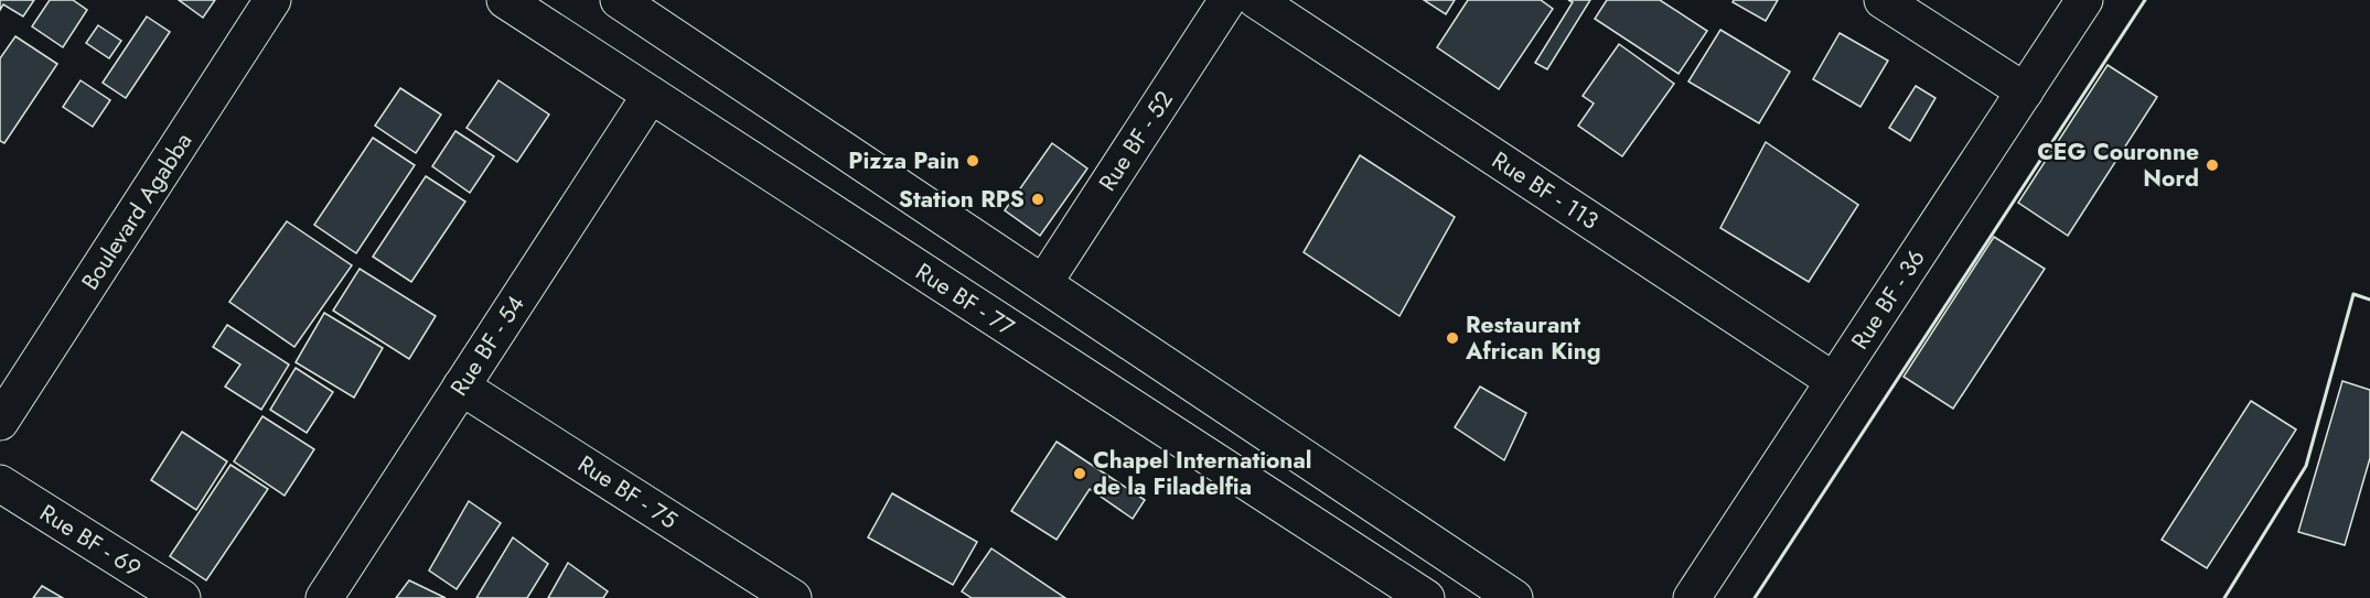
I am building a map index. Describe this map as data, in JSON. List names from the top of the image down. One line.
{"streets":{"street":["Rue BF - 52","Rue BF - 113","Boulevard Agabba","Rue BF - 77","Rue BF - 36","Rue BF - 54","Rue BF - 75","Rue BF - 69"]},"crossings":[["Rue BF - 113","Rue BF - 36"],["Rue BF - 77","Rue BF - 54"],["Rue BF - 54","Rue BF - 75"]],"places":["Pizza Pain","CEG Couronne Nord","Station RPS","Restaurant African King","Chapel International de la Filadelfia"]}
